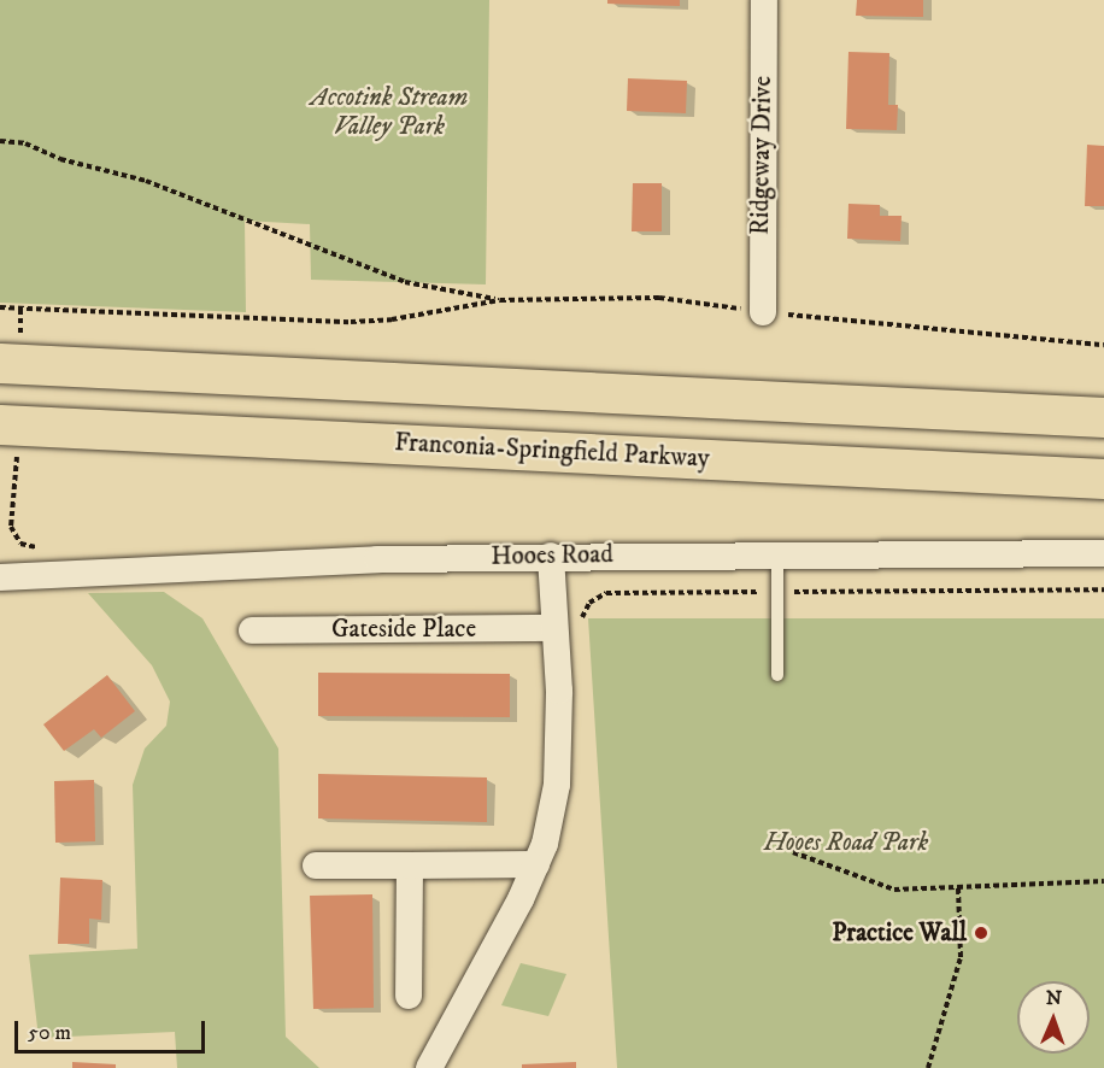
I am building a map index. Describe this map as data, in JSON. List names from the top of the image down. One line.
{"streets":{"main road":["Franconia-Springfield Parkway"],"street":["Ridgeway Drive","Hooes Road","Gateside Place"]},"parks":["Accotink Stream Valley Park","Hooes Road Park"],"places":["Practice Wall"],"scale_bar":"50 m","north":"top"}
